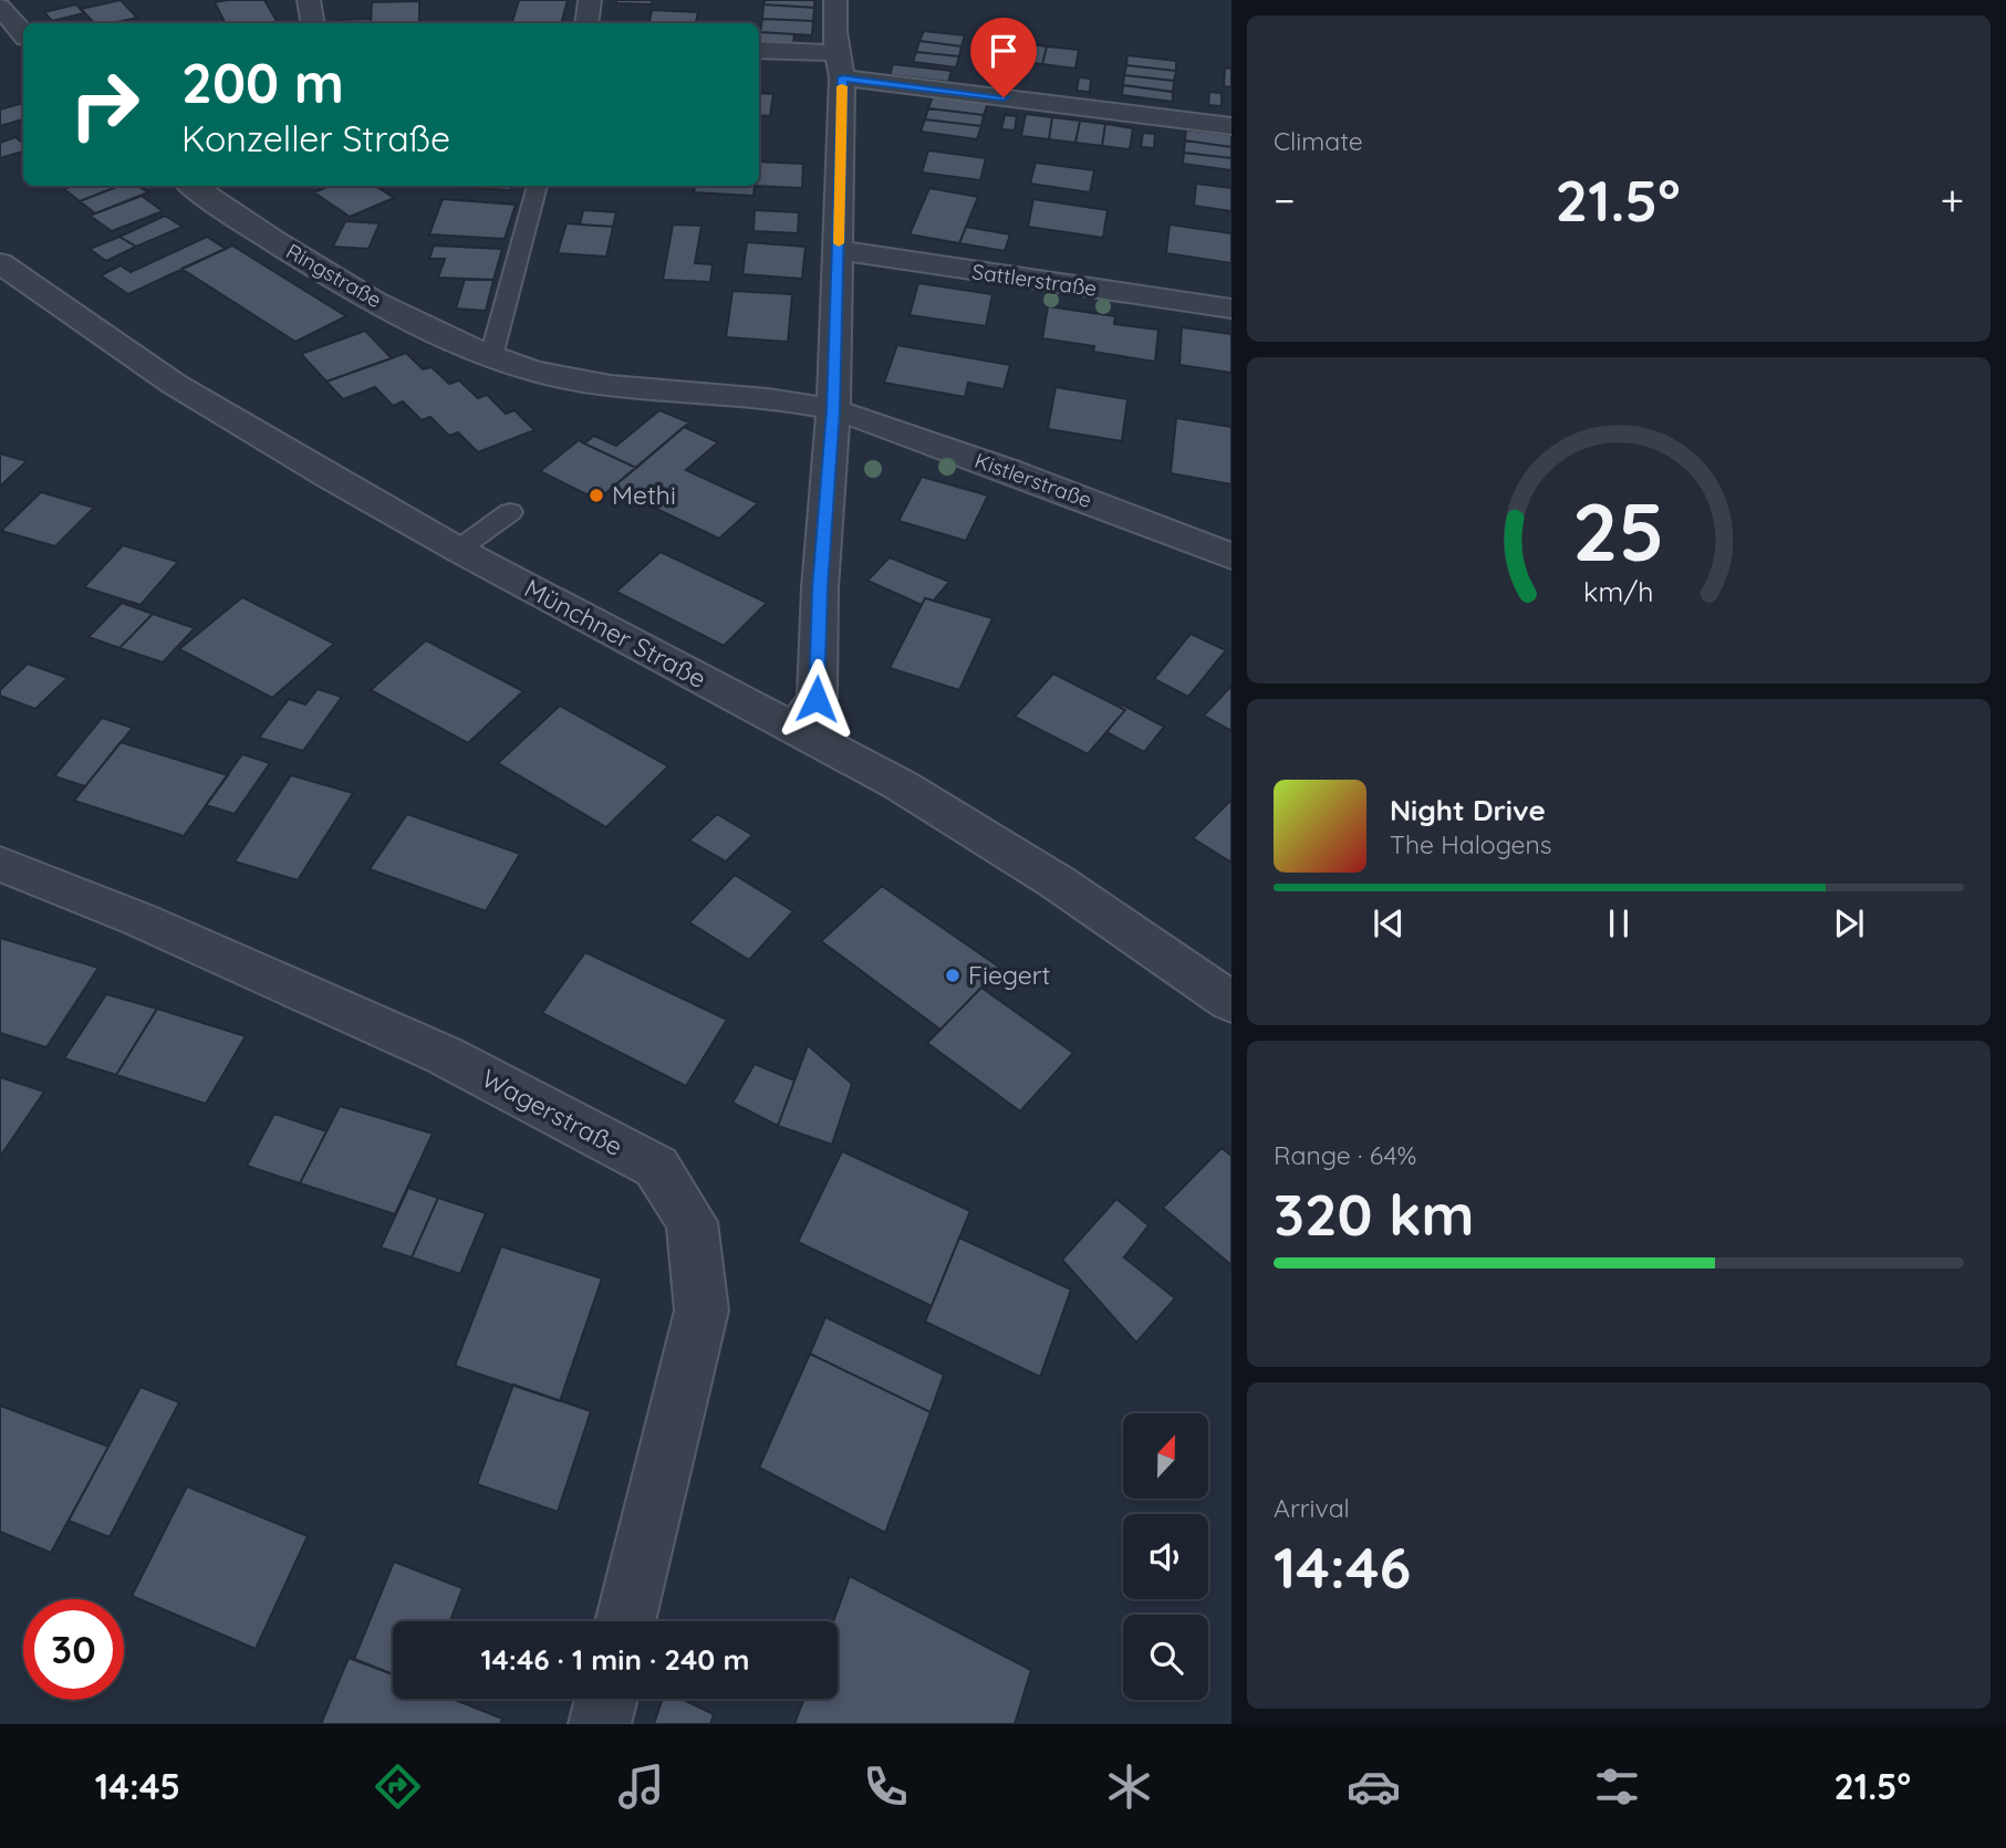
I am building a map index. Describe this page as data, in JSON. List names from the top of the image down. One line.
{"streets":{"street":["Ringstraße","Sattlerstraße","Kistlerstraße","Münchner Straße","Wagerstraße"]},"crossings":[["Ringstraße","Kistlerstraße"]],"places":["Methi","Fiegert"],"north":"top","page":{"tile":["Climate",["Range · 64%","320 km"],["Arrival","14:46"]],"turn":["200 m","Konzeller Straße"],"heat":["−","21.5°","+"],"song":["Night Drive","The Halogens"],"limit":"30","trip":"14:46 · 1 min · 240 m","tabs":["14:45","21.5°"],"gauge":["25","km/h"]}}
